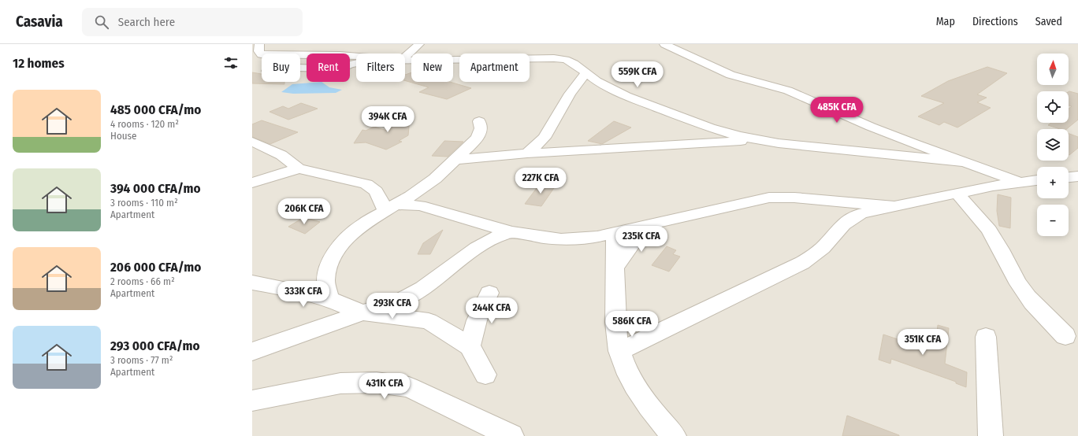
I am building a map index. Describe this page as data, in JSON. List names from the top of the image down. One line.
{"north":"top","page":{"header":"Casavia","search":"Search here","nav":["Map","Directions","Saved"],"heading":"12 homes","map_buttons":["+","−"],"chip":["Buy","Rent","Filters","New","Apartment"],"price":["559K CFA","485K CFA","394K CFA","227K CFA","206K CFA","235K CFA","333K CFA","293K CFA","244K CFA","586K CFA","351K CFA","431K CFA"],"list":[{"name":"485 000 CFA/mo","note":"4 rooms · 120 m² · House"},{"name":"394 000 CFA/mo","note":"3 rooms · 110 m² · Apartment"},{"name":"206 000 CFA/mo","note":"2 rooms · 66 m² · Apartment"},{"name":"293 000 CFA/mo","note":"3 rooms · 77 m² · Apartment"}]}}
